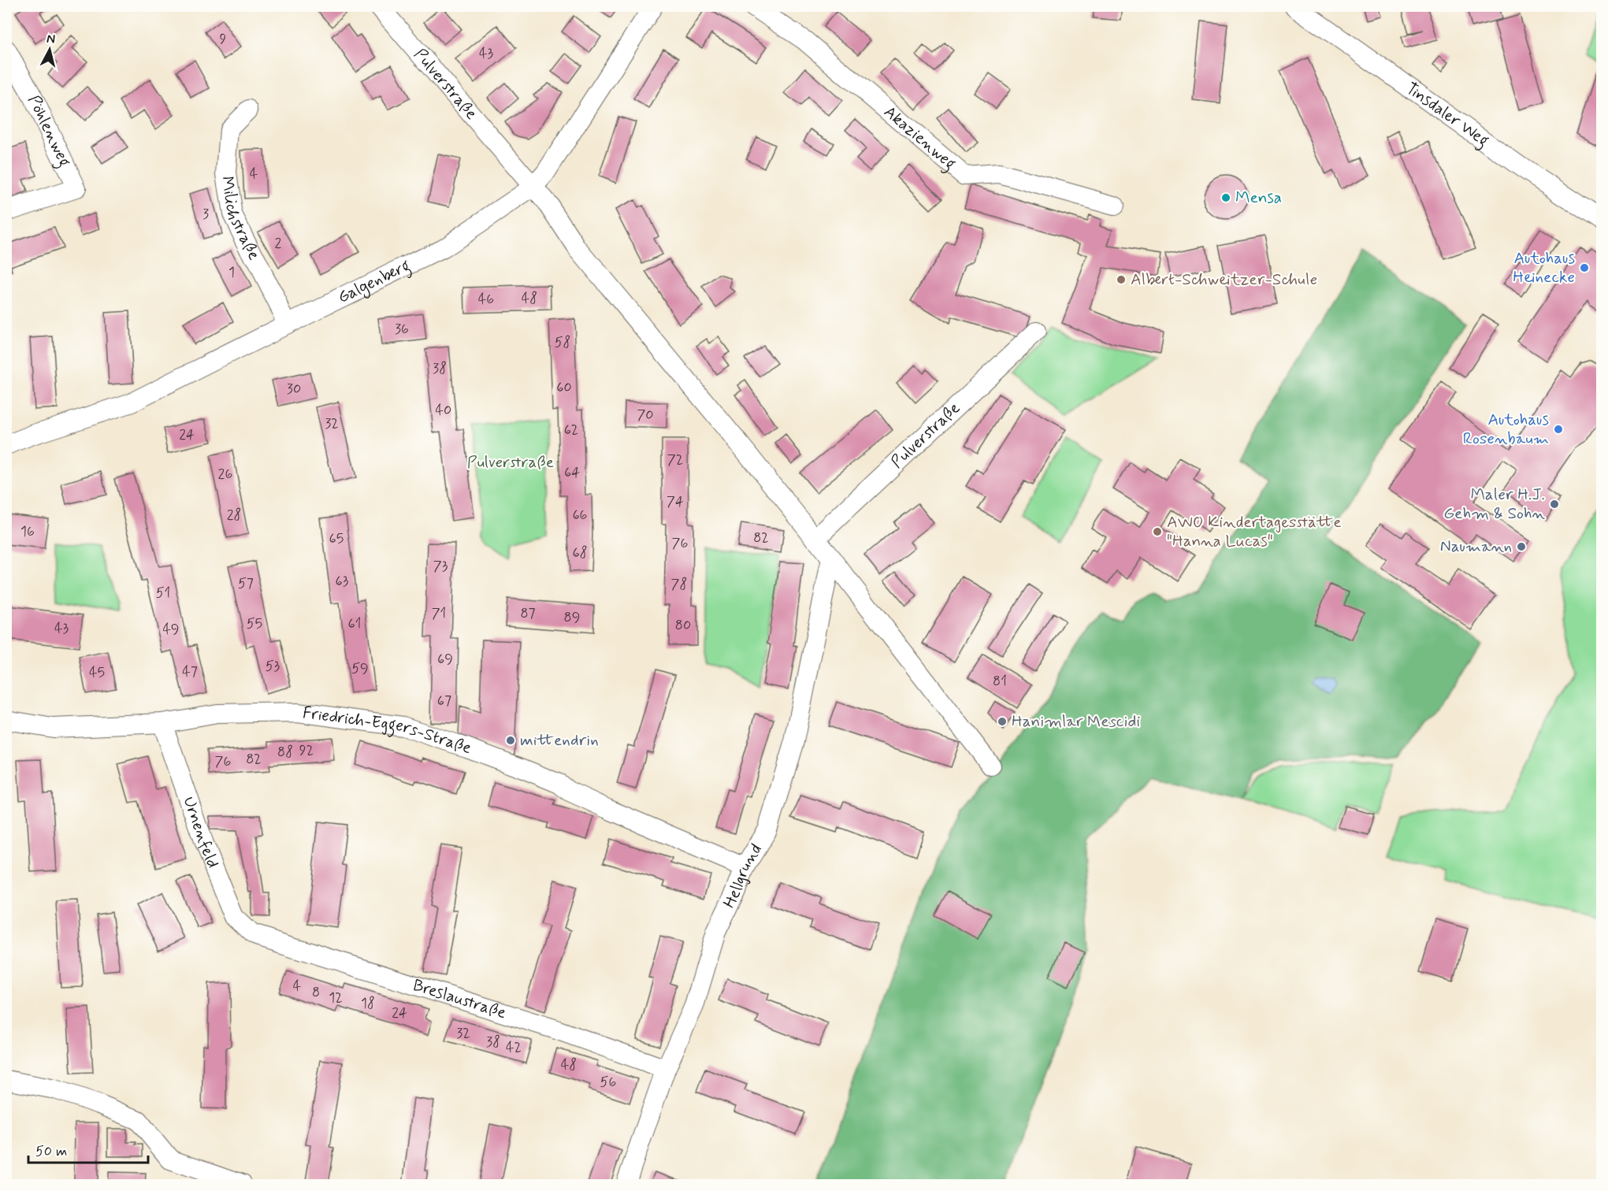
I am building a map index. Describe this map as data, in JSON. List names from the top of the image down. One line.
{"streets":{"street":["Pulverstraße","Tinsdaler Weg","Pöhlenweg","Akazienweg","Milichstraße","Galgenberg","Friedrich-Eggers-Straße","Urnenfeld","Hellgrund","Breslaustraße"]},"crossings":[["Pulverstraße","Galgenberg"],["Pulverstraße","Hellgrund"],["Milichstraße","Galgenberg"],["Friedrich-Eggers-Straße","Urnenfeld"],["Friedrich-Eggers-Straße","Hellgrund"],["Urnenfeld","Breslaustraße"],["Hellgrund","Breslaustraße"]],"parks":["Pulverstraße"],"places":["Mensa","Autohaus Heinecke","Albert-Schweitzer-Schule","Autohaus Rosenbaum","Maler H.J. Gehm & Sohn","AWO Kindertagesstätte \"Hanna Lucas\"","Naumann","Hanimlar Mescidi","mittendrin"],"house_numbers":["9","43","4","3","2","1","48","46","36","58","38","60","30","40","70","32","62","24","72","64","26","74","28","66","16","82","65","76","68","73","63","57","78","51","71","87","89","55","61","80","43","49","69","53","59","47","45","81","67","92","88","82","76","4","8","12","18","24","32","38","42","48","56"],"scale_bar":"50 m","north":"top"}
